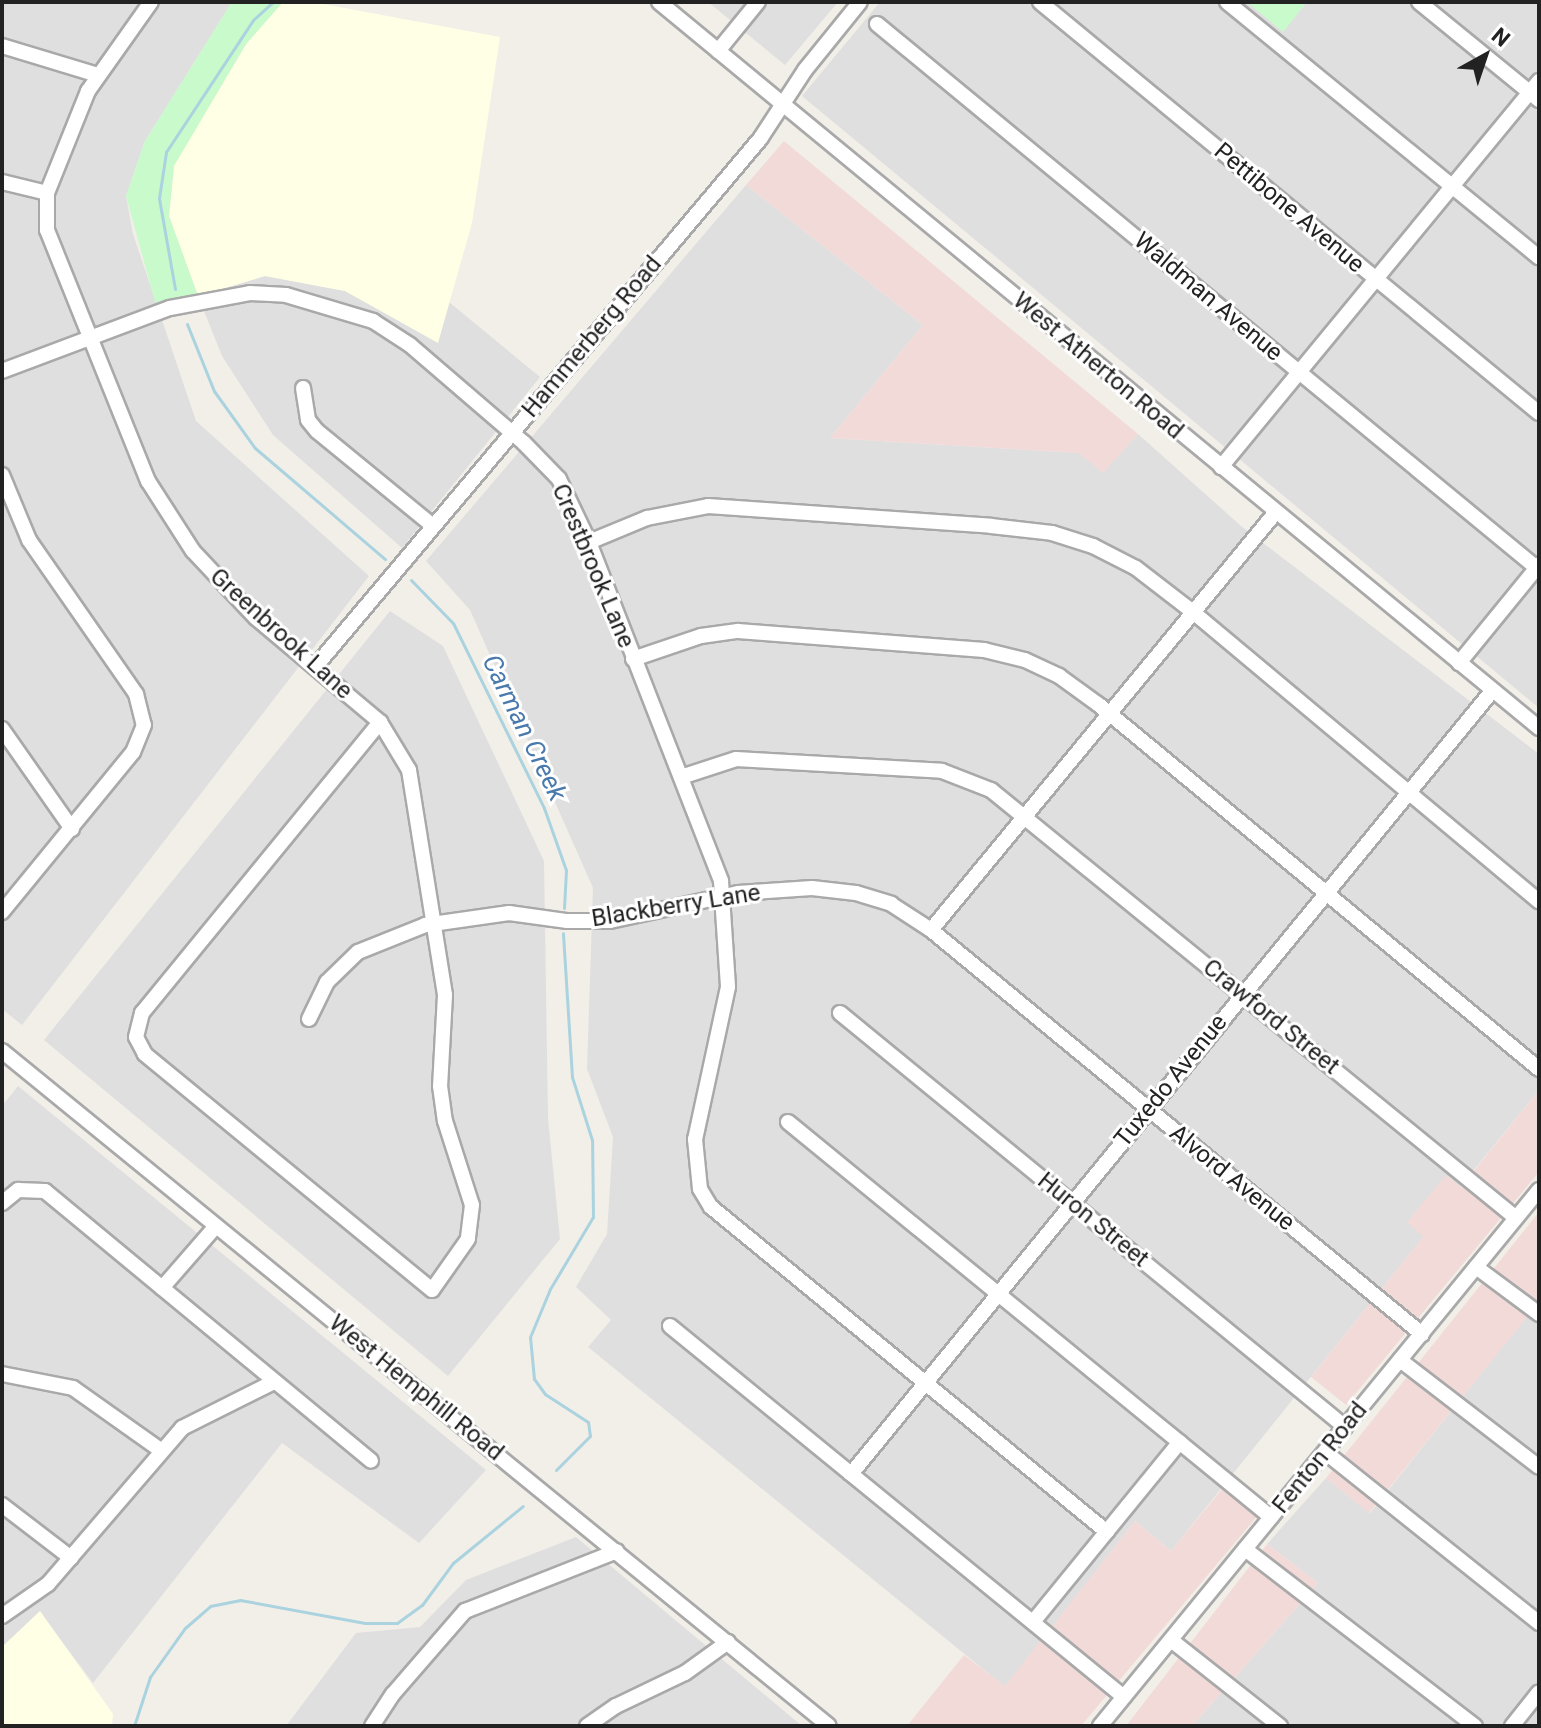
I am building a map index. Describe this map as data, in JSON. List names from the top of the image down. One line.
{"streets":{"street":["Pettibone Avenue","Waldman Avenue","Hammerberg Road","West Atherton Road","Crestbrook Lane","Greenbrook Lane","Blackberry Lane","Crawford Street","Tuxedo Avenue","Alvord Avenue","Huron Street","West Hemphill Road","Fenton Road"]},"crossings":[["Hammerberg Road","West Atherton Road"],["Hammerberg Road","Crestbrook Lane"],["Hammerberg Road","Greenbrook Lane"],["West Atherton Road","Tuxedo Avenue"],["Crestbrook Lane","Greenbrook Lane"],["Crestbrook Lane","Blackberry Lane"],["Crestbrook Lane","Crawford Street"],["Crestbrook Lane","Tuxedo Avenue"],["Greenbrook Lane","Blackberry Lane"],["Blackberry Lane","Alvord Avenue"],["Crawford Street","Tuxedo Avenue"],["Crawford Street","Fenton Road"],["Tuxedo Avenue","Alvord Avenue"],["Tuxedo Avenue","Huron Street"],["Alvord Avenue","Fenton Road"],["Huron Street","Fenton Road"]],"water":["Carman Creek"],"north":"top right"}
